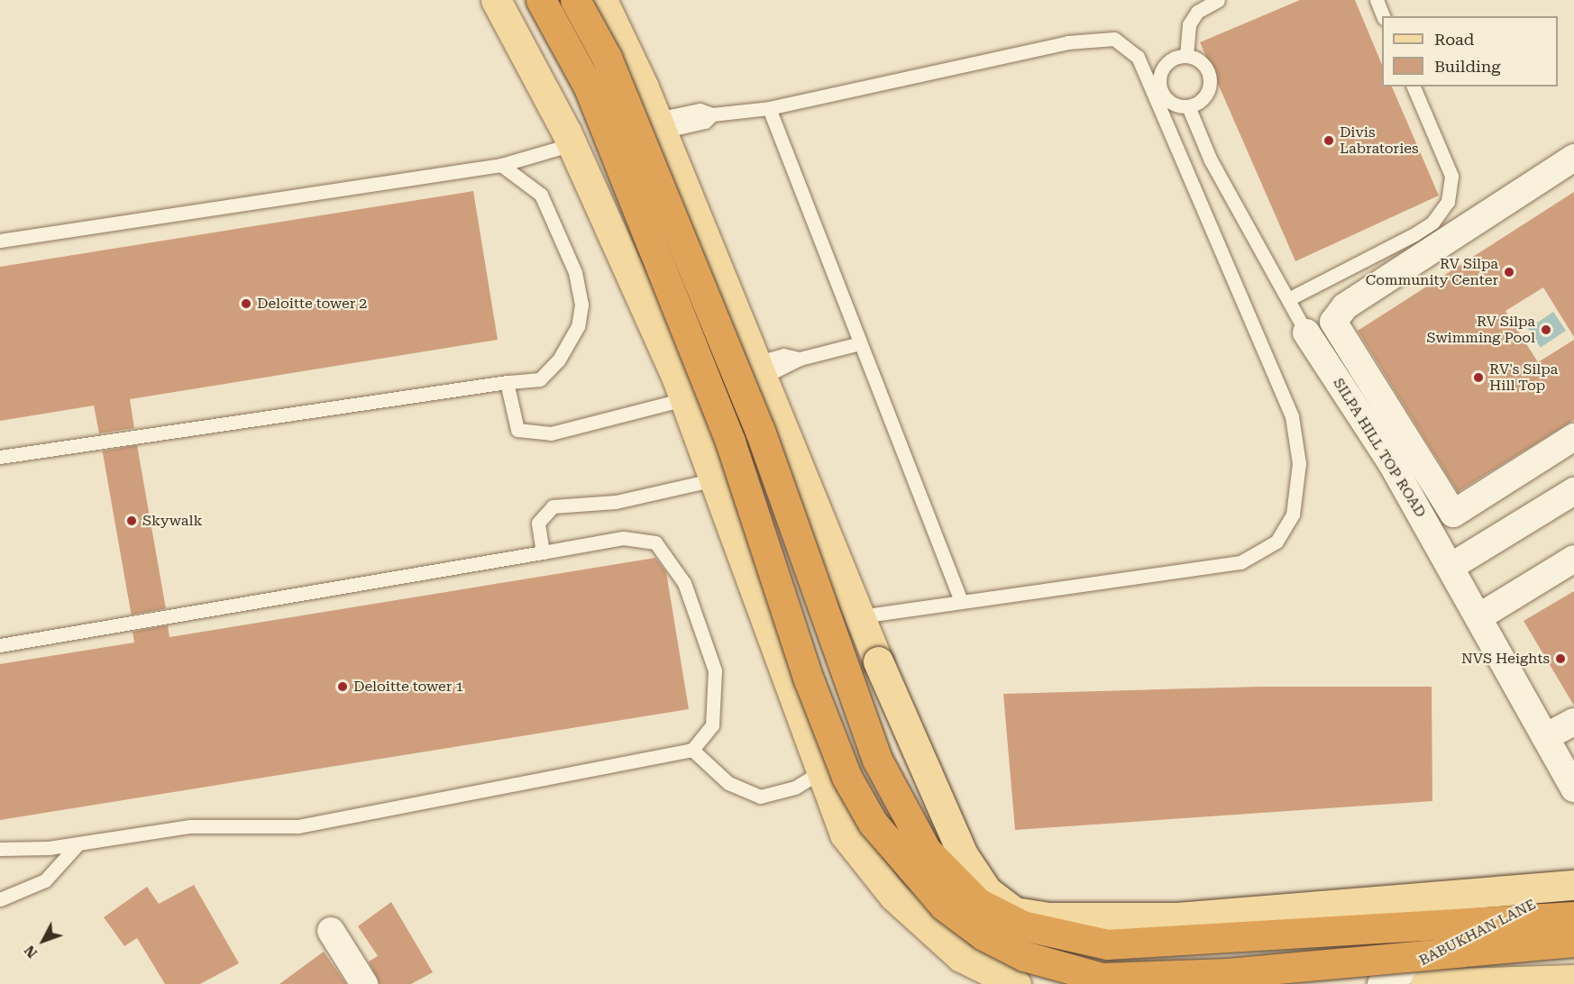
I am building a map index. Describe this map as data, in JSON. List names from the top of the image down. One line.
{"streets":{"street":["SILPA HILL TOP ROAD","BABUKHAN LANE"]},"places":["Divis Labratories","RV Silpa Community Center","Deloitte tower 2","RV Silpa Swimming Pool","RV's Silpa Hill Top","Skywalk","NVS Heights","Deloitte tower 1"],"legend":["Road","Building"],"north":"bottom left"}
